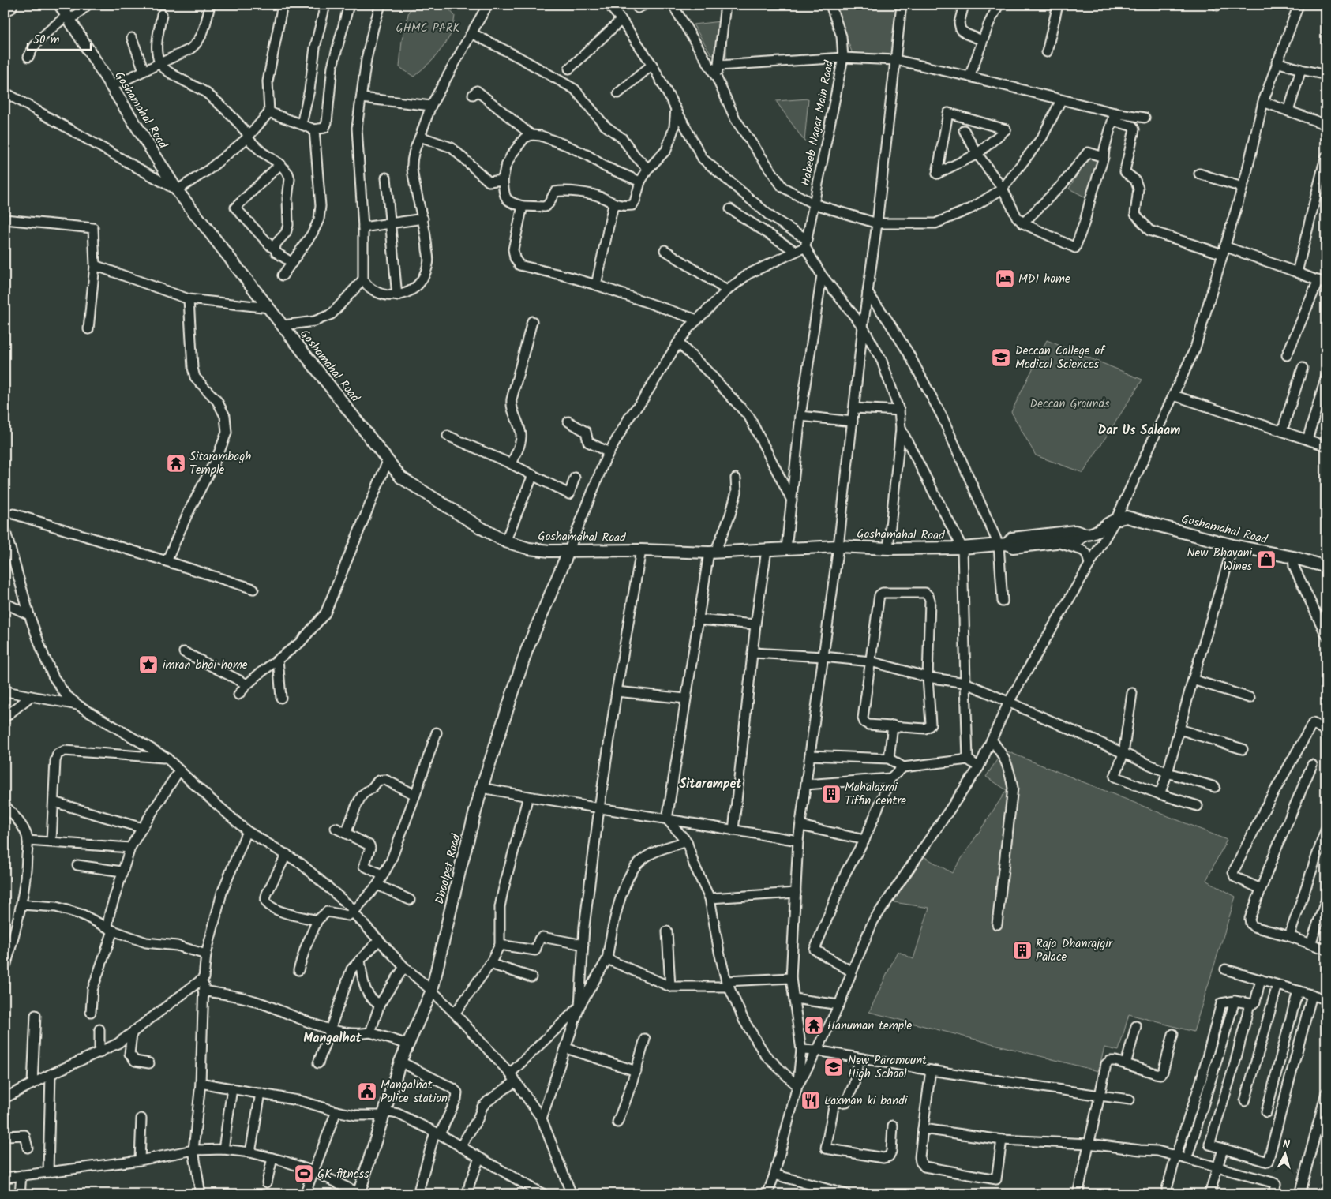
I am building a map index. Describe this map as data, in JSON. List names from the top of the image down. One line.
{"streets":{"main road":["Goshamahal Road","Dhoolpet Road"],"street":["Habeeb Nagar Main Road"]},"crossings":[["Goshamahal Road","Dhoolpet Road"]],"districts":["Dar Us Salaam","Sitarampet","Mangalhat"],"parks":["GHMC PARK","Deccan Grounds"],"places":{"hotel":["MDI home"],"school or university":["Deccan College of Medical Sciences","New Paramount High School"],"temple":["Sitarambagh Temple","Hanuman temple"],"shop":["New Bhavani Wines"],"place":["imran bhai home"],"building":["Mahalaxmi Tiffin centre","Raja Dhanrajgir Palace"],"public building":["Mangalhat Police station"],"restaurant":["Laxman ki bandi"],"sports":["GK fitness"]},"scale_bar":"50 m","north":"top"}
